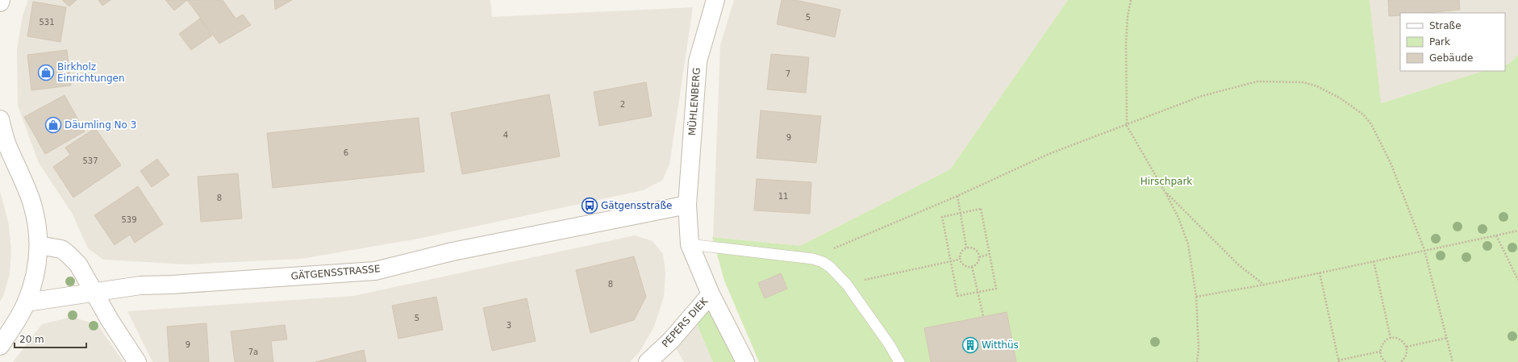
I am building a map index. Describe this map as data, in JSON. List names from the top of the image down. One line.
{"streets":{"street":["MÜHLENBERG","GÄTGENSSTRASSE","PEPERS DIEK"]},"crossings":[["MÜHLENBERG","GÄTGENSSTRASSE"],["MÜHLENBERG","PEPERS DIEK"],["GÄTGENSSTRASSE","PEPERS DIEK"]],"parks":["Hirschpark"],"places":{"shop":["Birkholz Einrichtungen","Däumling No 3"],"bus stop":["Gätgensstraße"],"building":["Witthüs"]},"house_numbers":["5","531","7","2","4","9","6","537","11","8","539","8","5","3","9","7a"],"legend":["Straße","Park","Gebäude"],"scale_bar":"20 m"}
